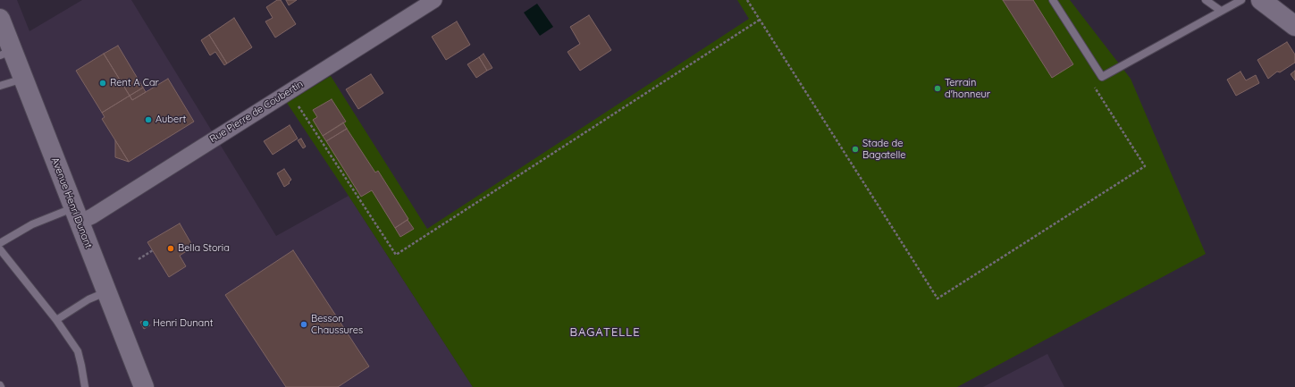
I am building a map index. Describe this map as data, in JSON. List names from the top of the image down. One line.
{"streets":{"main road":["Avenue Henri Dunant"],"street":["Rue Pierre de Coubertin"]},"crossings":[["Rue Pierre de Coubertin","Avenue Henri Dunant"]],"districts":["BAGATELLE"],"places":["Rent A Car","Terrain d'honneur","Aubert","Stade de Bagatelle","Bella Storia","Henri Dunant","Besson Chaussures"]}
